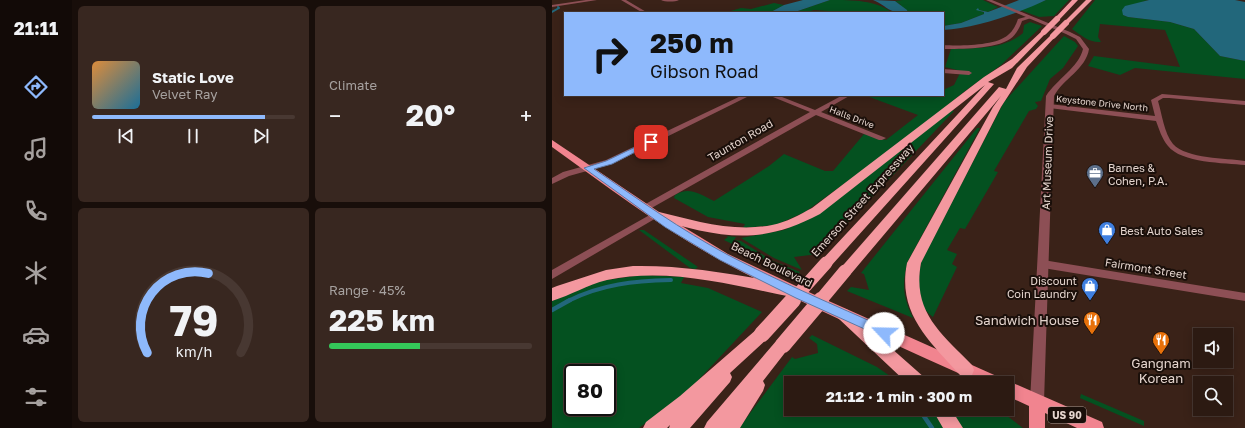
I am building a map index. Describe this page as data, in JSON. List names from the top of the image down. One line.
{"streets":{"highway":["Emerson Street Expressway","Beach Boulevard","US 90"],"street":["Keystone Drive North","Halls Drive","Taunton Road","Art Museum Drive","Fairmont Street"]},"crossings":[["Keystone Drive North","Art Museum Drive"],["Halls Drive","Taunton Road"],["Taunton Road","Beach Boulevard"],["Art Museum Drive","Fairmont Street"],["Art Museum Drive","US 90"]],"places":{"office":["Barnes & Cohen, P.A."],"shop":["Best Auto Sales","Discount Coin Laundry"],"restaurant":["Sandwich House","Gangnam Korean"]},"page":{"tabs":"21:11","tile":["Climate",["Range · 45%","225 km"]],"turn":["250 m","Gibson Road"],"song":["Static Love","Velvet Ray"],"heat":["−","20°","+"],"limit":"80","trip":"21:12 · 1 min · 300 m","gauge":["79","km/h"]}}
